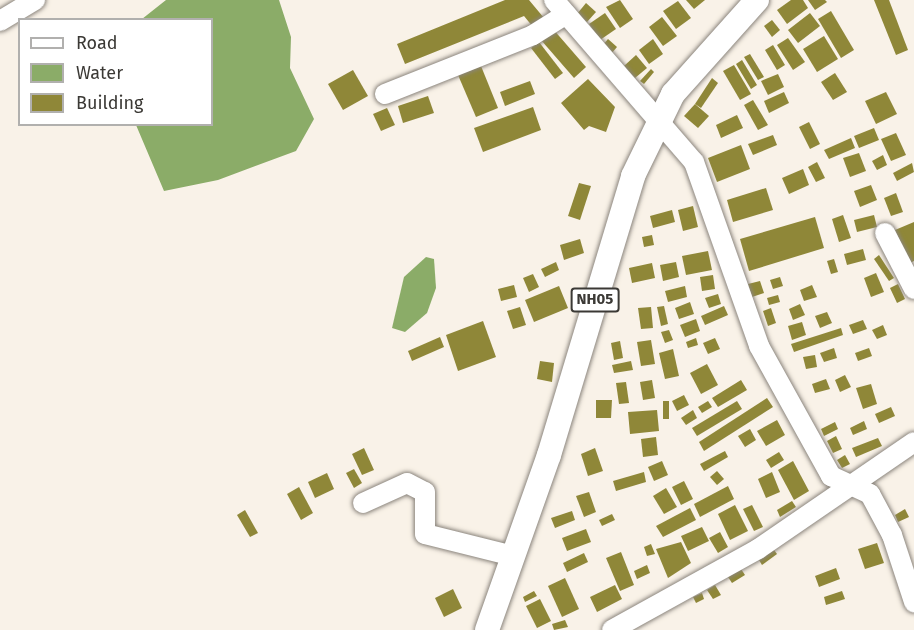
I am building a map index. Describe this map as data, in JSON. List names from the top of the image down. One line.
{"streets":{"main road":["NH05"]},"legend":["Road","Water","Building"]}
